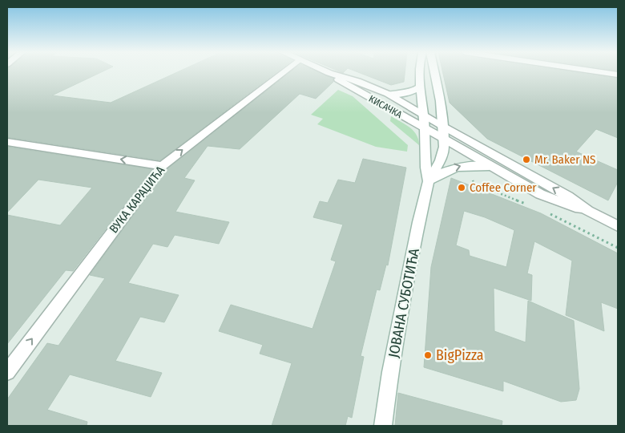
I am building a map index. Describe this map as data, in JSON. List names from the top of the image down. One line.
{"streets":{"street":["КИСАЧКА","ВУКА КАРАЏИЋА","ЈОВАНА СУБОТИЋА"]},"crossings":[["КИСАЧКА","ЈОВАНА СУБОТИЋА"]],"one_way":["ВУКА КАРАЏИЋА"],"places":["Mr. Baker NS","Coffee Corner","BigPizza"]}
